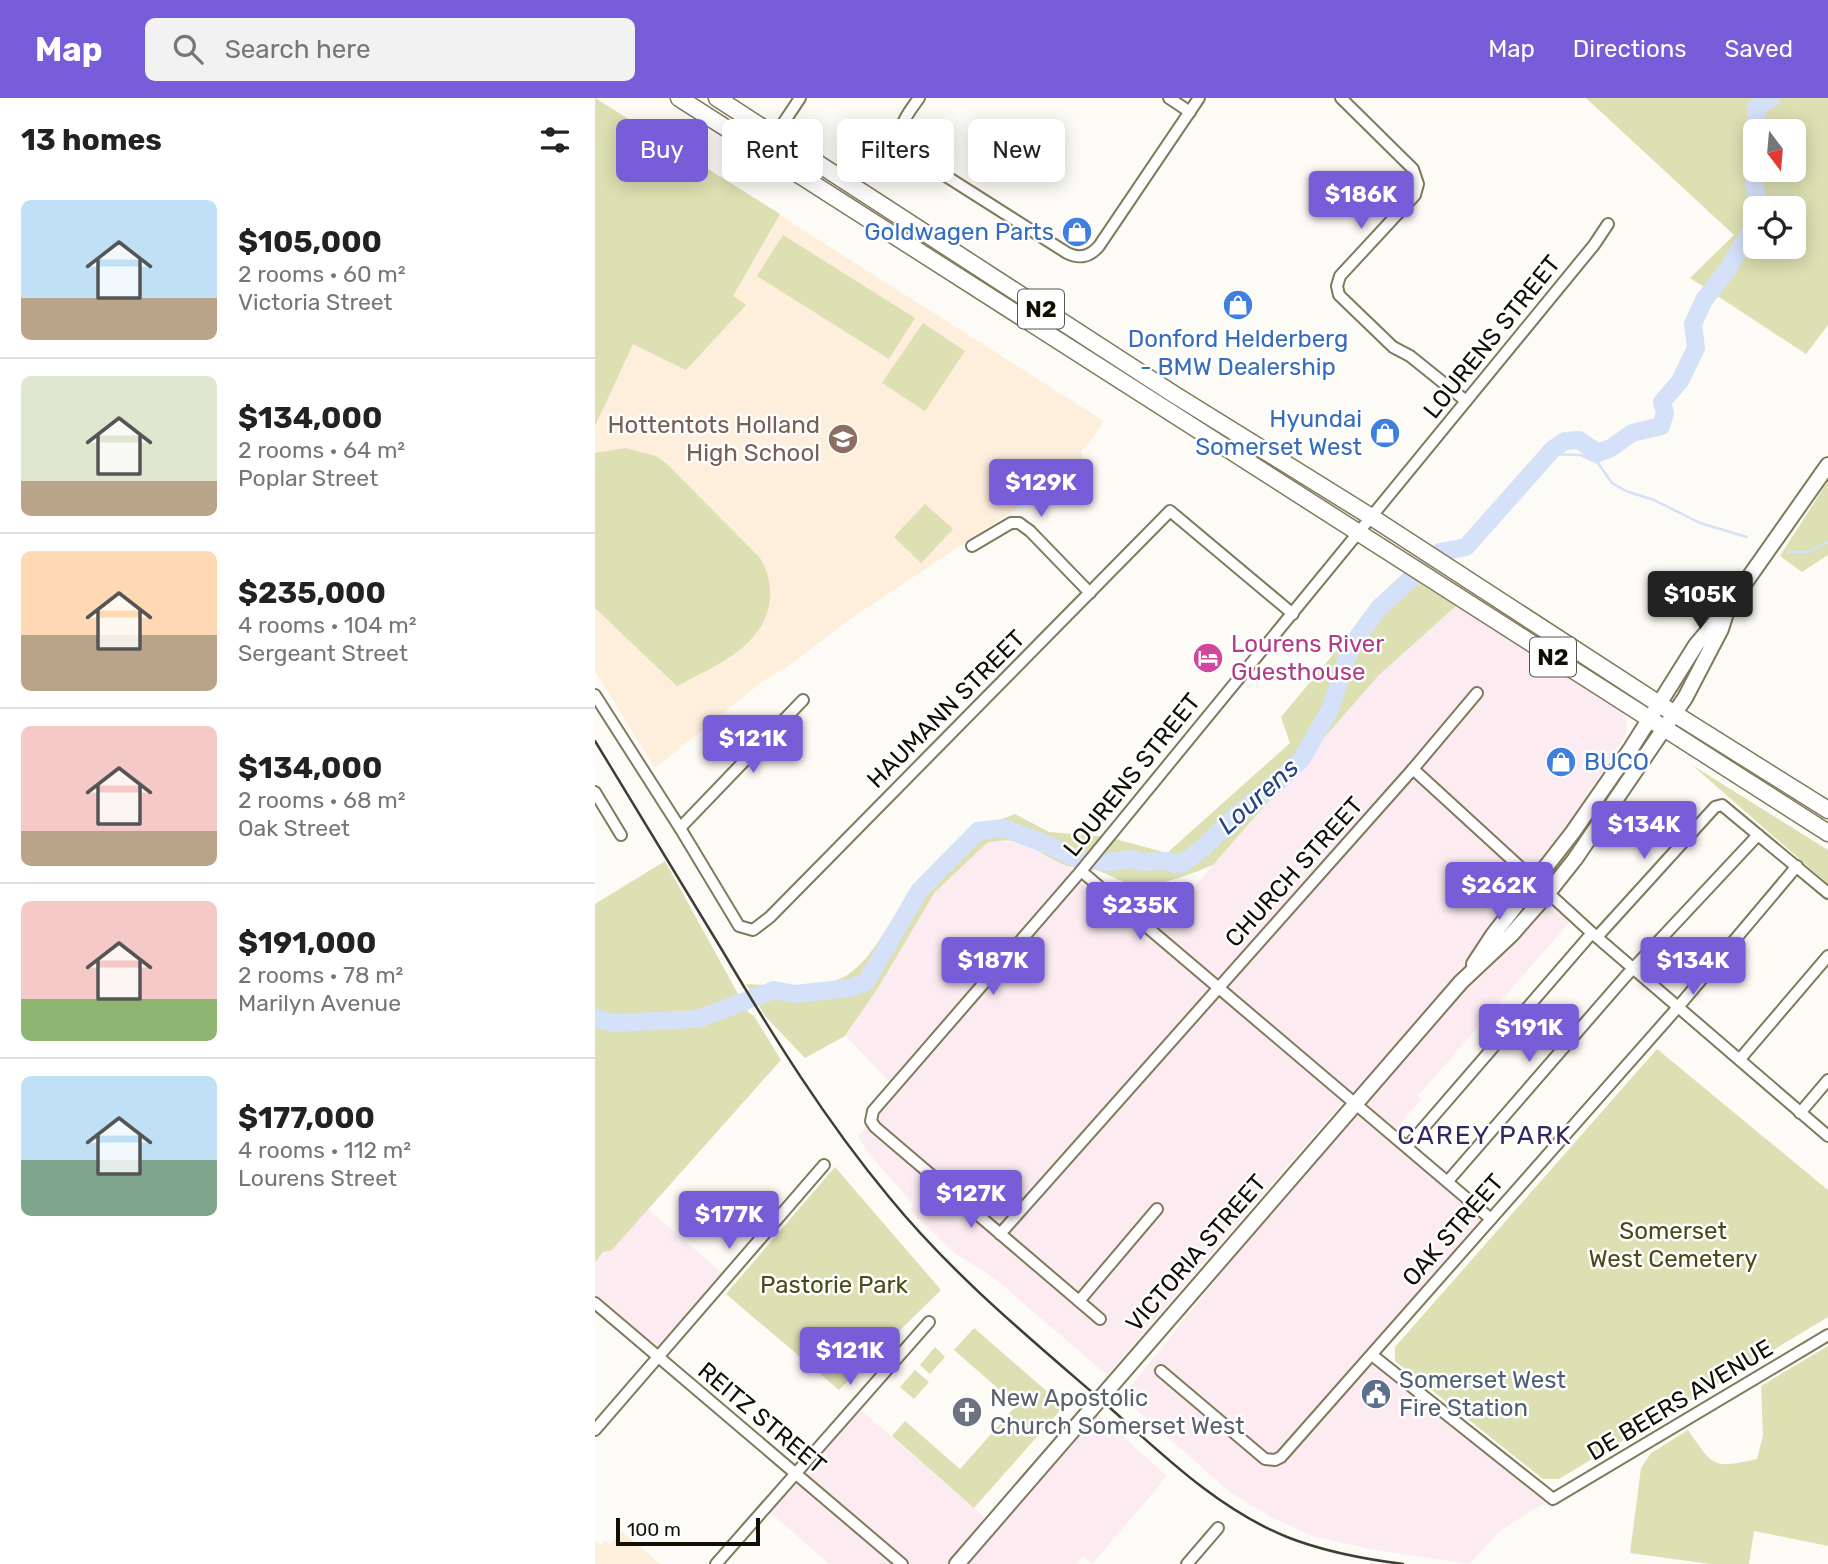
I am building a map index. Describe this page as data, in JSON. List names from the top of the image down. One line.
{"streets":{"highway":["N2"],"main road":["VICTORIA STREET"],"street":["LOURENS STREET","HAUMANN STREET","CHURCH STREET","OAK STREET","DE BEERS AVENUE","REITZ STREET"]},"crossings":[["N2","LOURENS STREET"],["N2","VICTORIA STREET"],["LOURENS STREET","HAUMANN STREET"],["LOURENS STREET","CHURCH STREET"],["OAK STREET","DE BEERS AVENUE"]],"districts":["CAREY PARK"],"water":["Lourens"],"parks":["Somerset West Cemetery","Pastorie Park"],"places":{"shop":["Goldwagen Parts","Donford Helderberg - BMW Dealership","Hyundai Somerset West","BUCO"],"school or university":["Hottentots Holland High School"],"hotel":["Lourens River Guesthouse"],"public building":["Somerset West Fire Station"],"church":["New Apostolic Church Somerset West"]},"scale_bar":"100 m","north":"bottom","page":{"header":"Map","search":"Search here","nav":["Map","Directions","Saved"],"heading":"13 homes","chip":["Buy","Rent","Filters","New"],"price":["$186K","$129K","$105K","$121K","$134K","$262K","$235K","$187K","$134K","$191K","$127K","$177K","$121K"],"list":[{"name":"$105,000","note":"2 rooms · 60 m² · Victoria Street"},{"name":"$134,000","note":"2 rooms · 64 m² · Poplar Street"},{"name":"$235,000","note":"4 rooms · 104 m² · Sergeant Street"},{"name":"$134,000","note":"2 rooms · 68 m² · Oak Street"},{"name":"$191,000","note":"2 rooms · 78 m² · Marilyn Avenue"},{"name":"$177,000","note":"4 rooms · 112 m² · Lourens Street"}],"scale":"100 m"}}
